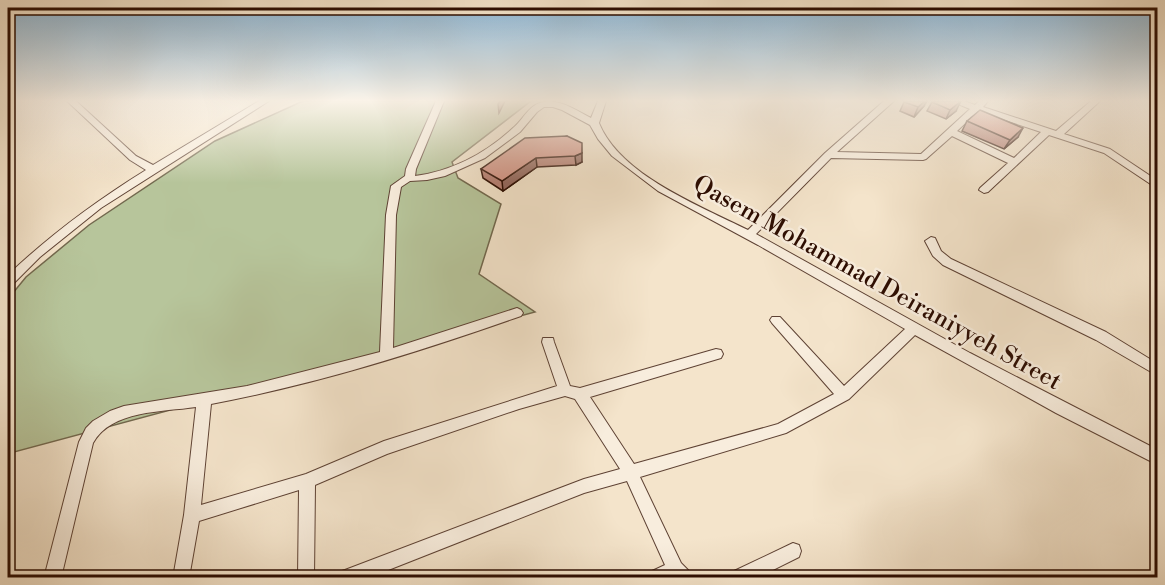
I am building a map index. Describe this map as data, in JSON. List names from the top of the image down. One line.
{"streets":{"street":["Qasem Mohammad Deiraniyyeh Street"]}}
